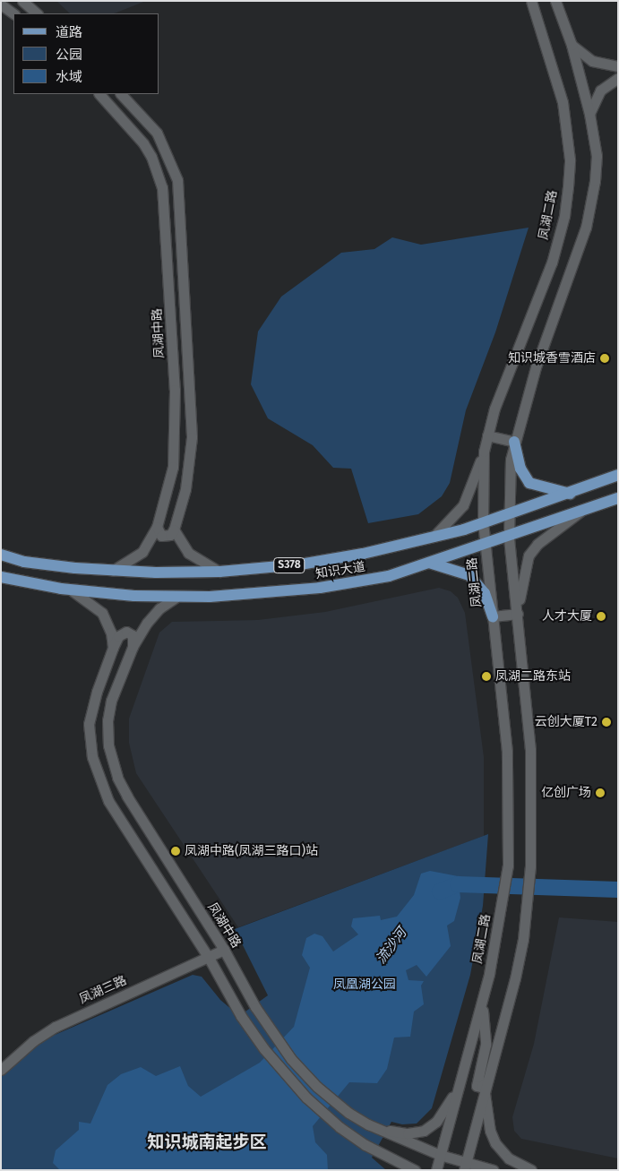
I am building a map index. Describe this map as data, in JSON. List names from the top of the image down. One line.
{"streets":{"main road":["S378","知识大道"],"street":["凤湖二路","凤湖中路","凤湖三路"]},"crossings":[["凤湖二路","凤湖中路"],["凤湖二路","知识大道"],["凤湖中路","知识大道"],["凤湖中路","凤湖三路"]],"districts":["知识城南起步区"],"water":["流沙河"],"parks":["凤凰湖公园"],"places":["知识城香雪酒店","人才大厦","凤湖二路东站","云创大厦T2","亿创广场","凤湖中路(凤湖三路口)站"],"legend":["道路","公园","水域"]}
